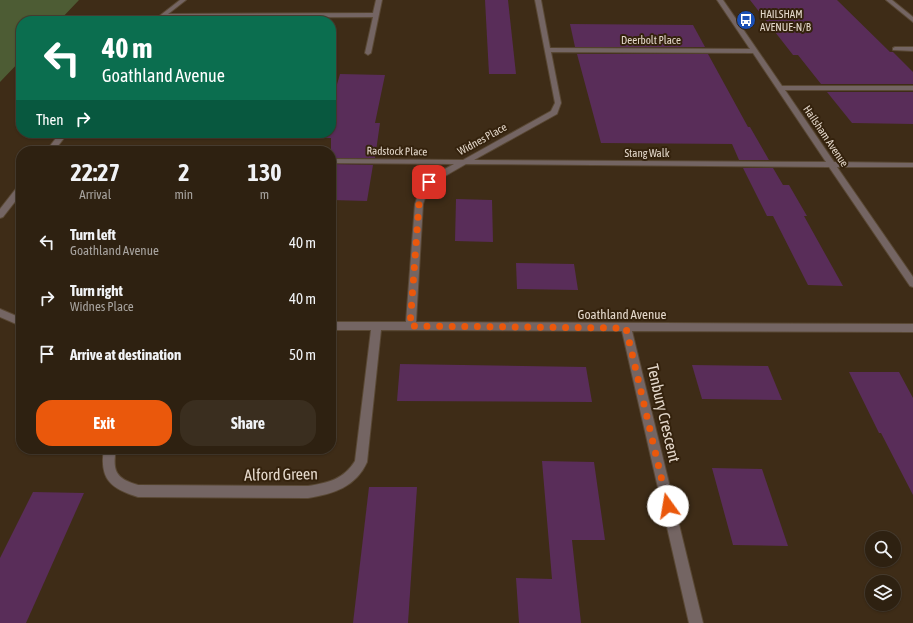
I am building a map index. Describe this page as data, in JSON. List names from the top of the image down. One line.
{"streets":{"street":["Deerbolt Place","Hailsham Avenue","Widnes Place","Radstock Place","Stang Walk","Goathland Avenue","Tenbury Crescent","Alford Green"]},"crossings":[["Deerbolt Place","Hailsham Avenue"],["Deerbolt Place","Widnes Place"],["Hailsham Avenue","Stang Walk"],["Widnes Place","Radstock Place"],["Widnes Place","Stang Walk"],["Widnes Place","Goathland Avenue"],["Radstock Place","Stang Walk"],["Goathland Avenue","Tenbury Crescent"],["Goathland Avenue","Alford Green"]],"places":{"bus stop":["HAILSHAM AVENUE-N/B"]},"page":{"turn":["40 m","Goathland Avenue"],"then":"Then","eta":["22:27","Arrival","2","min","130","m"],"list":[{"name":"Turn left","note":"Goathland Avenue","value":"40 m"},{"name":"Turn right","note":"Widnes Place","value":"40 m"},{"name":"Arrive at destination","value":"50 m"}],"buttons":["Exit","Share"]}}
